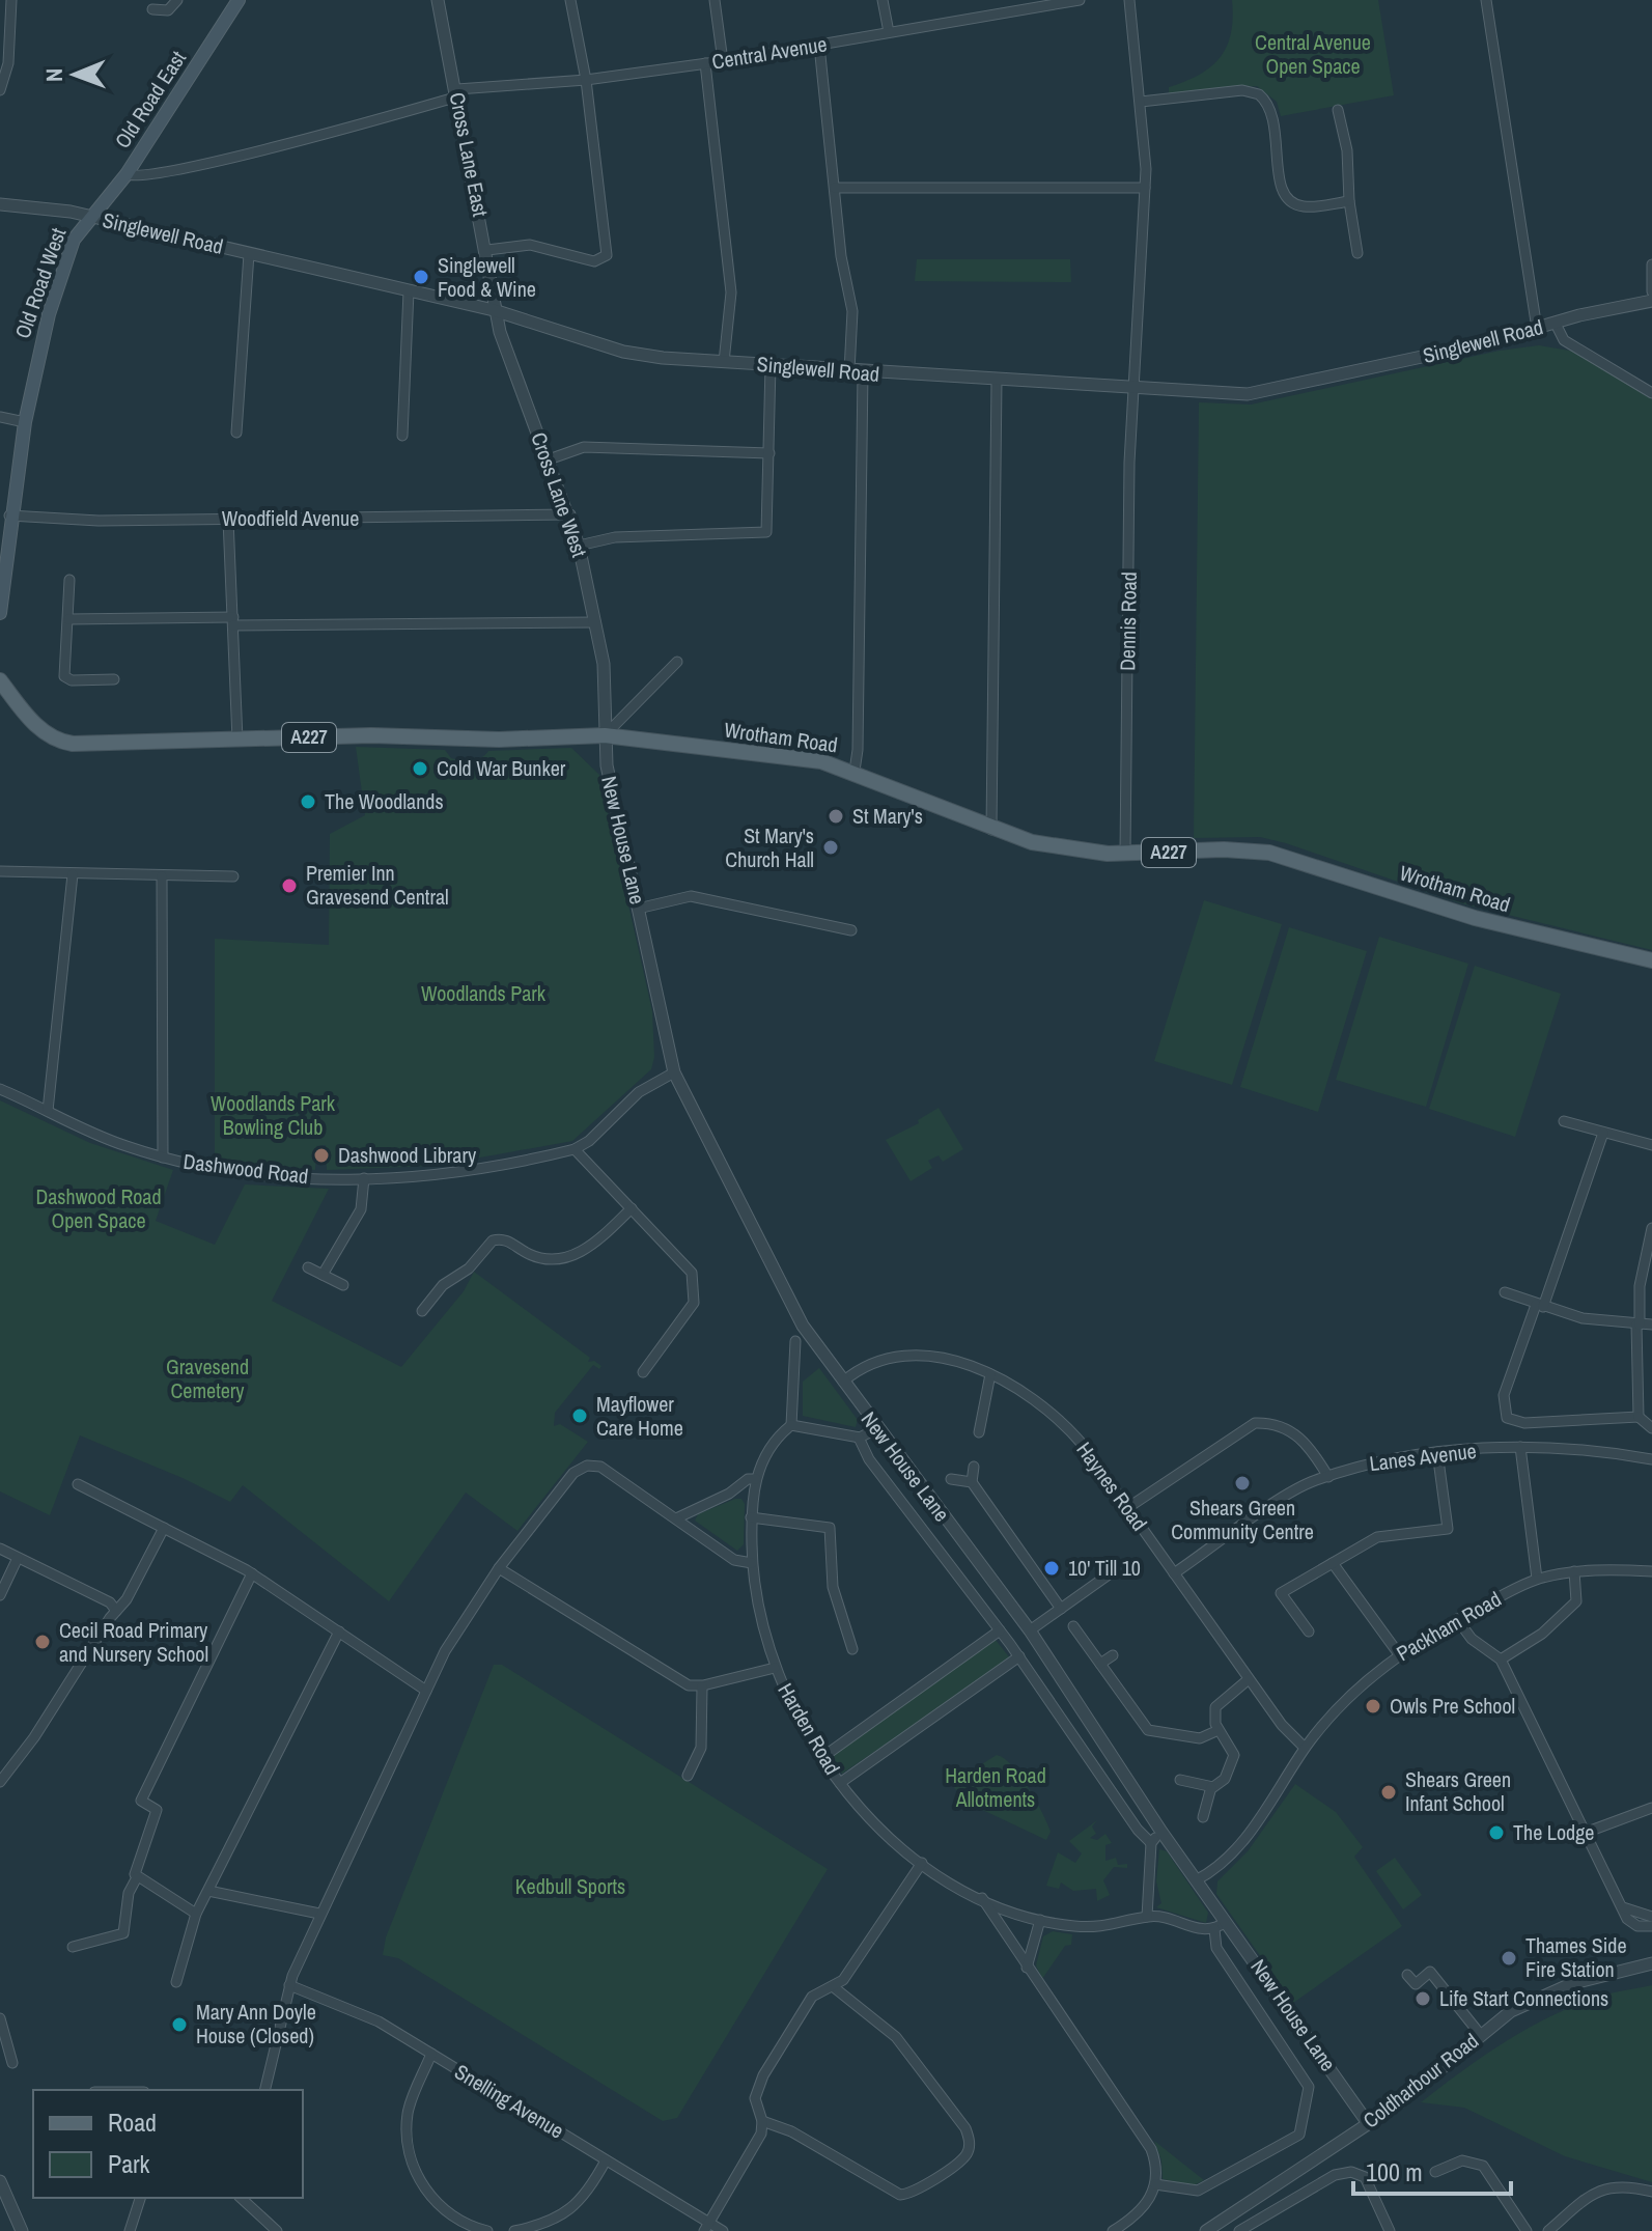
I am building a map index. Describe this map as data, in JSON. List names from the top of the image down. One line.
{"streets":{"main road":["Old Road East","Old Road West","A227","Wrotham Road"],"street":["Central Avenue","Cross Lane East","Singlewell Road","Cross Lane West","Woodfield Avenue","Dennis Road","New House Lane","Dashwood Road","Lanes Avenue","Haynes Road","Packham Road","Harden Road","Coldharbour Road","Snelling Avenue"]},"crossings":[["Central Avenue","Old Road East"],["Central Avenue","Cross Lane East"],["Old Road East","Singlewell Road"],["Old Road East","Old Road West"],["Cross Lane East","Singlewell Road"],["Cross Lane East","Cross Lane West"],["Singlewell Road","Old Road West"],["Singlewell Road","Cross Lane West"],["Singlewell Road","Dennis Road"],["Old Road West","Woodfield Avenue"],["Cross Lane West","Woodfield Avenue"],["Cross Lane West","Wrotham Road"],["Cross Lane West","New House Lane"],["Dennis Road","Wrotham Road"],["A227","Wrotham Road"],["Wrotham Road","New House Lane"],["New House Lane","Dashwood Road"],["New House Lane","Haynes Road"],["New House Lane","Packham Road"],["New House Lane","Harden Road"],["New House Lane","Coldharbour Road"],["Lanes Avenue","Haynes Road"],["Haynes Road","Packham Road"]],"parks":["Central Avenue Open Space","Woodlands Park","Woodlands Park Bowling Club","Dashwood Road Open Space","Gravesend Cemetery","Harden Road Allotments","Kedbull Sports"],"places":["Singlewell Food & Wine","Cold War Bunker","The Woodlands","St Mary's","St Mary's Church Hall","Premier Inn Gravesend Central","Dashwood Library","Mayflower Care Home","Shears Green Community Centre","10' Till 10","Cecil Road Primary and Nursery School","Owls Pre School","Shears Green Infant School","The Lodge","Thames Side Fire Station","Life Start Connections","Mary Ann Doyle House (Closed)"],"legend":["Road","Park"],"scale_bar":"100 m","north":"left"}
